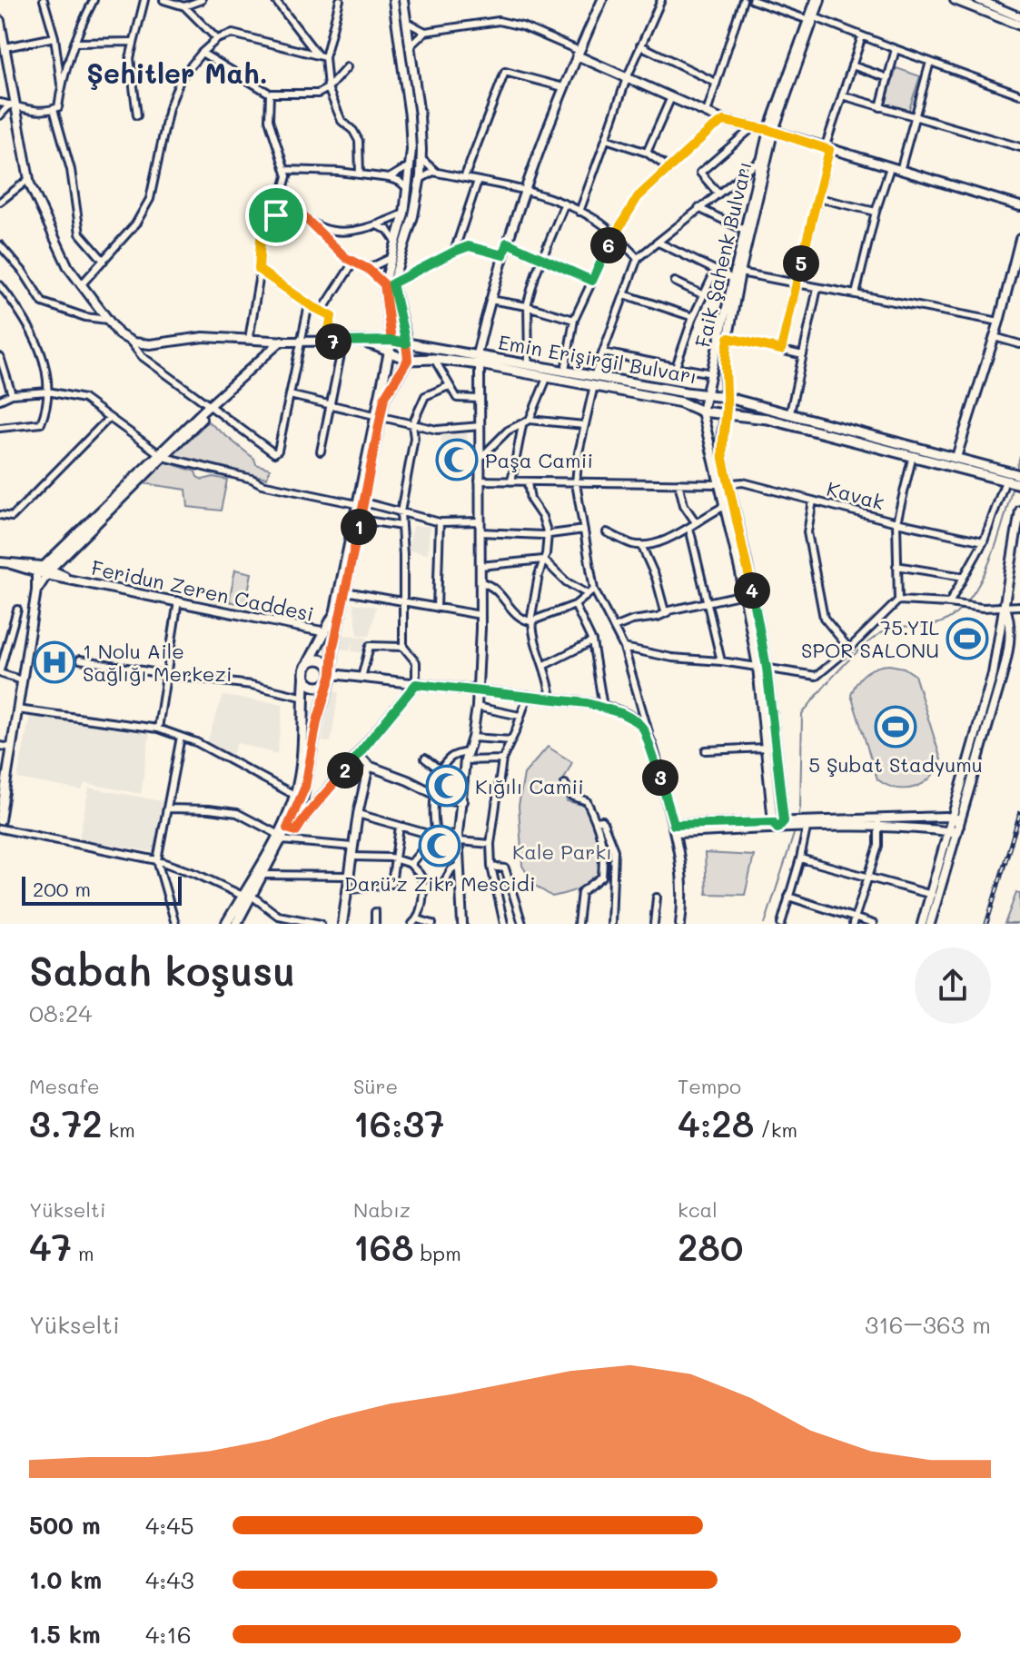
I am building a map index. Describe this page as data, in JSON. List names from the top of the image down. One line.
{"streets":{"main road":["Faik Şahenk Bulvarı","Emin Erişirgil Bulvarı","Feridun Zeren Caddesi"],"street":["Kavak"]},"crossings":[["Faik Şahenk Bulvarı","Emin Erişirgil Bulvarı"],["Faik Şahenk Bulvarı","Kavak"]],"districts":["Şehitler Mah."],"parks":["Kale Parkı"],"places":{"mosque":["Paşa Camii","Kığılı Camii","Darü’z Zikr Mescidi"],"sports":["75.YIL SPOR SALONU","5 Şubat Stadyumu"],"hospital":["1 Nolu Aile Sağlığı Merkezi"]},"scale_bar":"200 m","page":{"pins":["6","5","7","1","4","2","3"],"scale":"200 m","heading":["Sabah koşusu","08:24"],"stats":[["Mesafe","3.72 km"],["Süre","16:37"],["Tempo","4:28 /km"],["Yükselti","47 m"],["Nabız","168 bpm"],["kcal","280"]],"chart":["Yükselti","316–363 m"],"list":[{"name":"500 m","note":"4:45"},{"name":"1.0 km","note":"4:43"},{"name":"1.5 km","note":"4:16"}]}}
